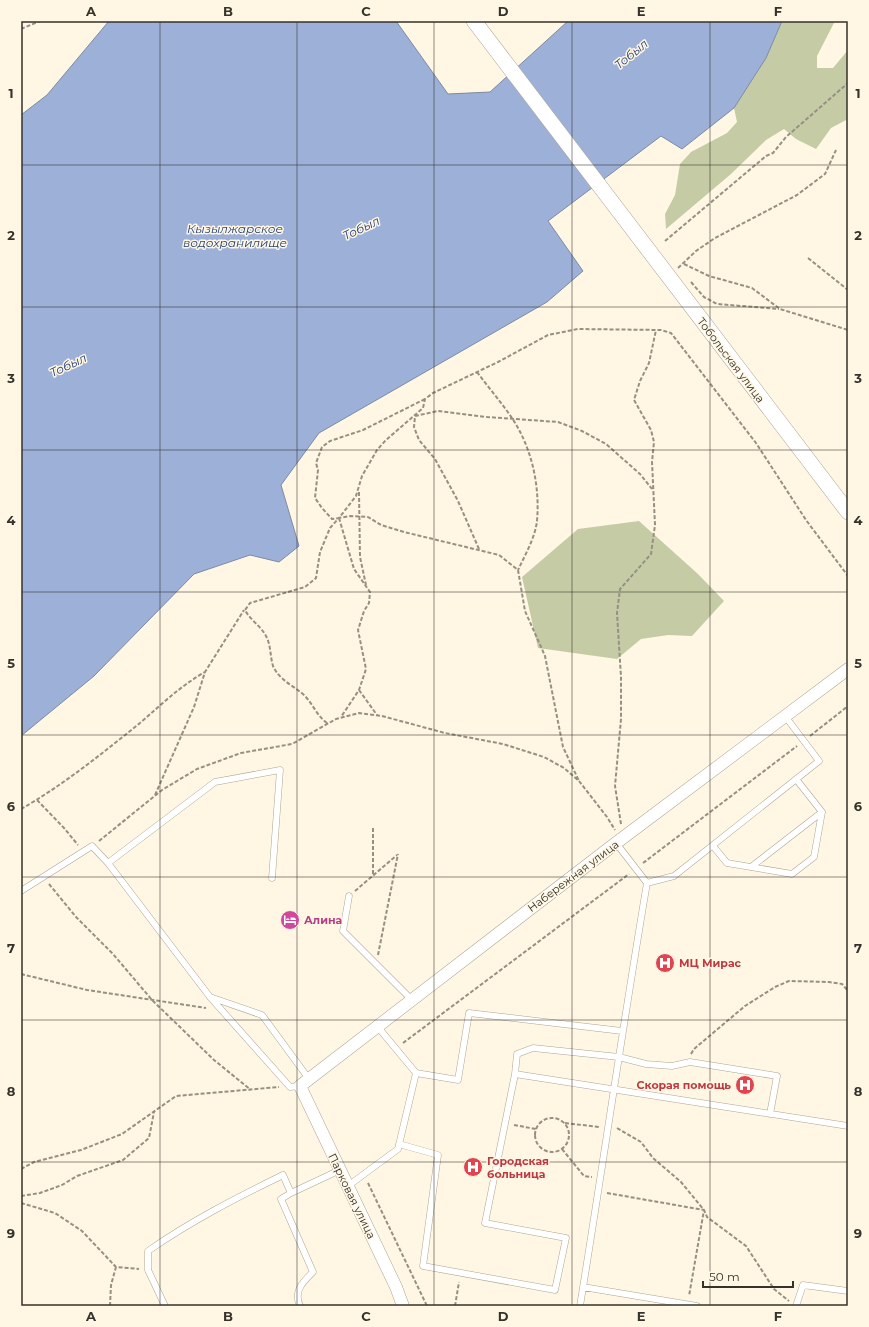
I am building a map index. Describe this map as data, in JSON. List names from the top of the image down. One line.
{"streets":{"street":["Тобольская улица","Набережная улица","Парковая улица"]},"crossings":[["Набережная улица","Парковая улица"]],"water":["Тобыл","Кызылжарское водохранилище"],"places":{"hotel":["Алина"],"hospital":["МЦ Мирас","Скорая помощь","Городская больница"]},"scale_bar":"50 m","grid":{"columns":["A","B","C","D","E","F"],"rows":["1","2","3","4","5","6","7","8","9"]}}
